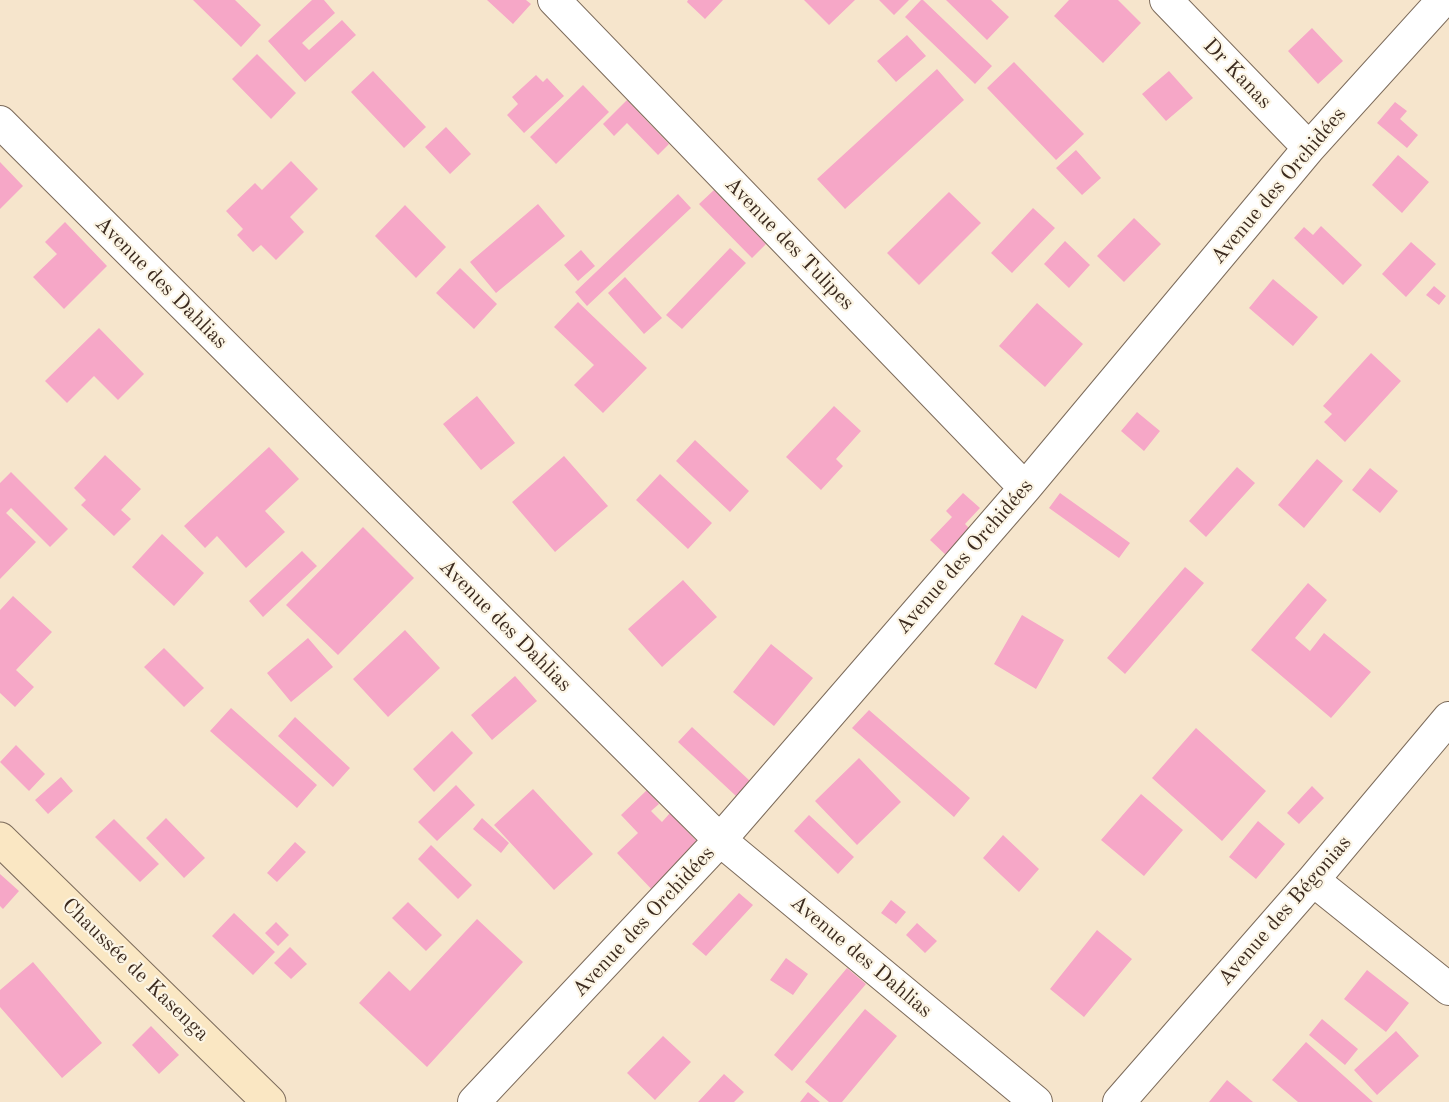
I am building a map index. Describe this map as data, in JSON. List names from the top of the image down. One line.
{"streets":{"main road":["Chaussée de Kasenga"],"street":["Dr Kanas","Avenue des Orchidées","Avenue des Tulipes","Avenue des Dahlias","Avenue des Bégonias"]},"crossings":[["Dr Kanas","Avenue des Orchidées"],["Avenue des Orchidées","Avenue des Tulipes"],["Avenue des Orchidées","Avenue des Dahlias"]]}
